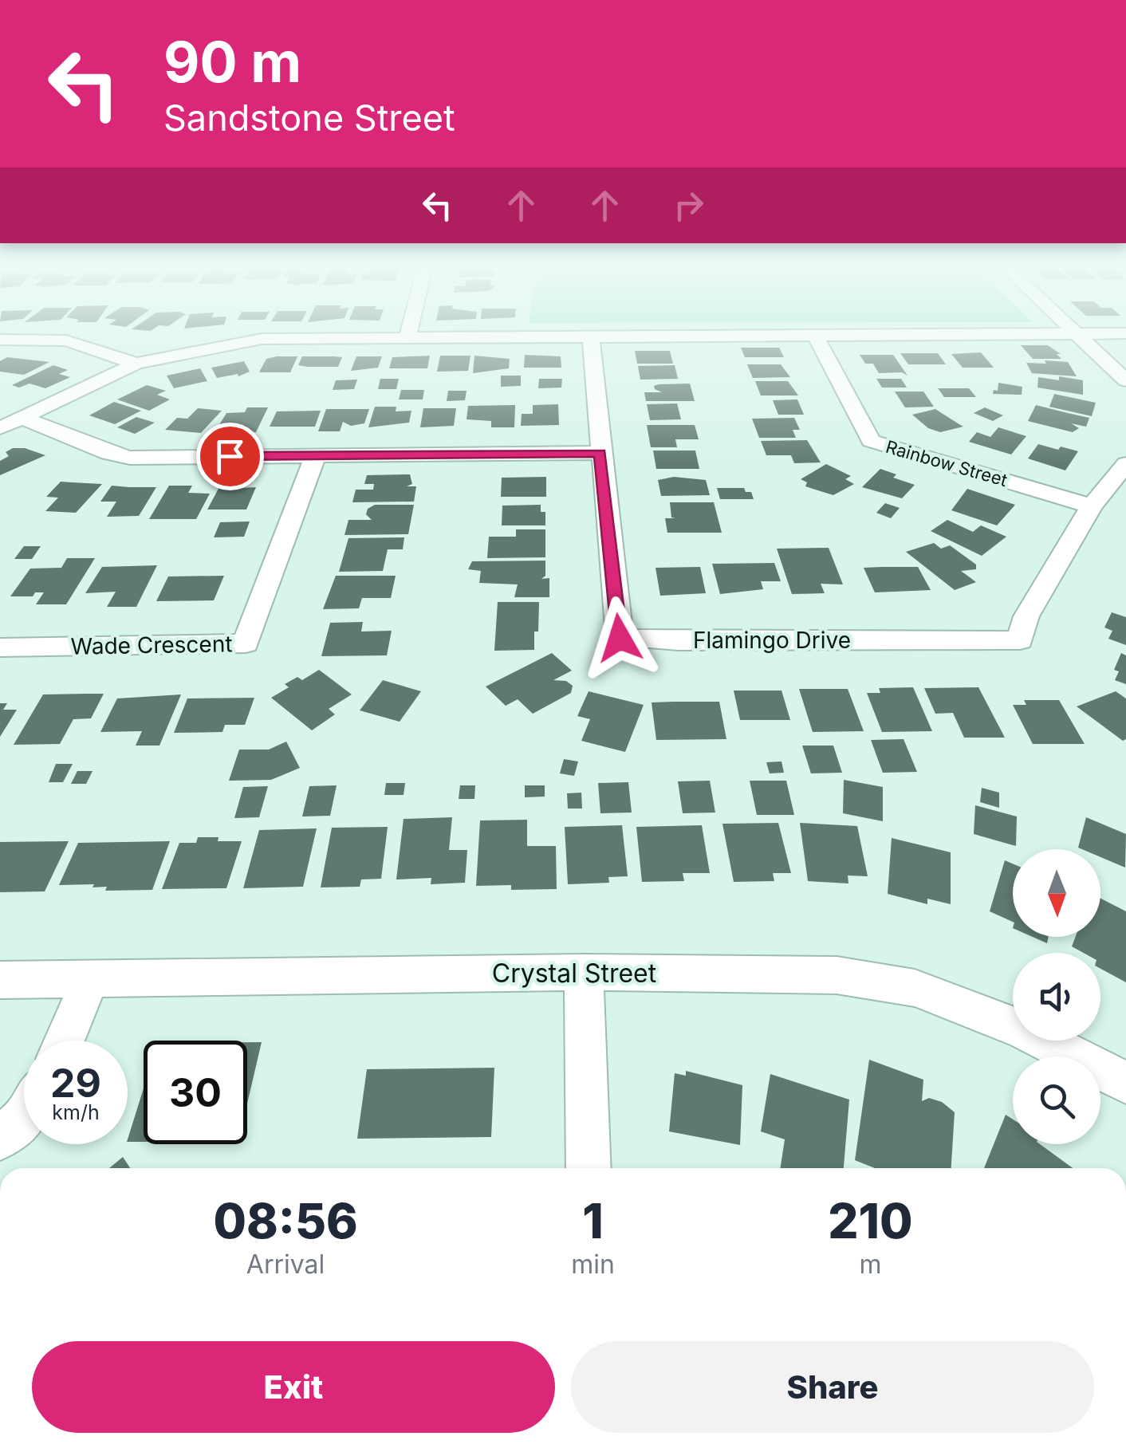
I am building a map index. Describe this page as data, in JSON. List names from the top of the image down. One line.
{"streets":{"street":["Rainbow Street","Flamingo Drive","Wade Crescent","Crystal Street"]},"crossings":[["Rainbow Street","Flamingo Drive"]],"north":"bottom","page":{"turn":["90 m","Sandstone Street"],"speed":"29 km/h","limit":"30","eta":["08:56","Arrival","1","min","210","m"],"buttons":["Exit","Share"]}}
